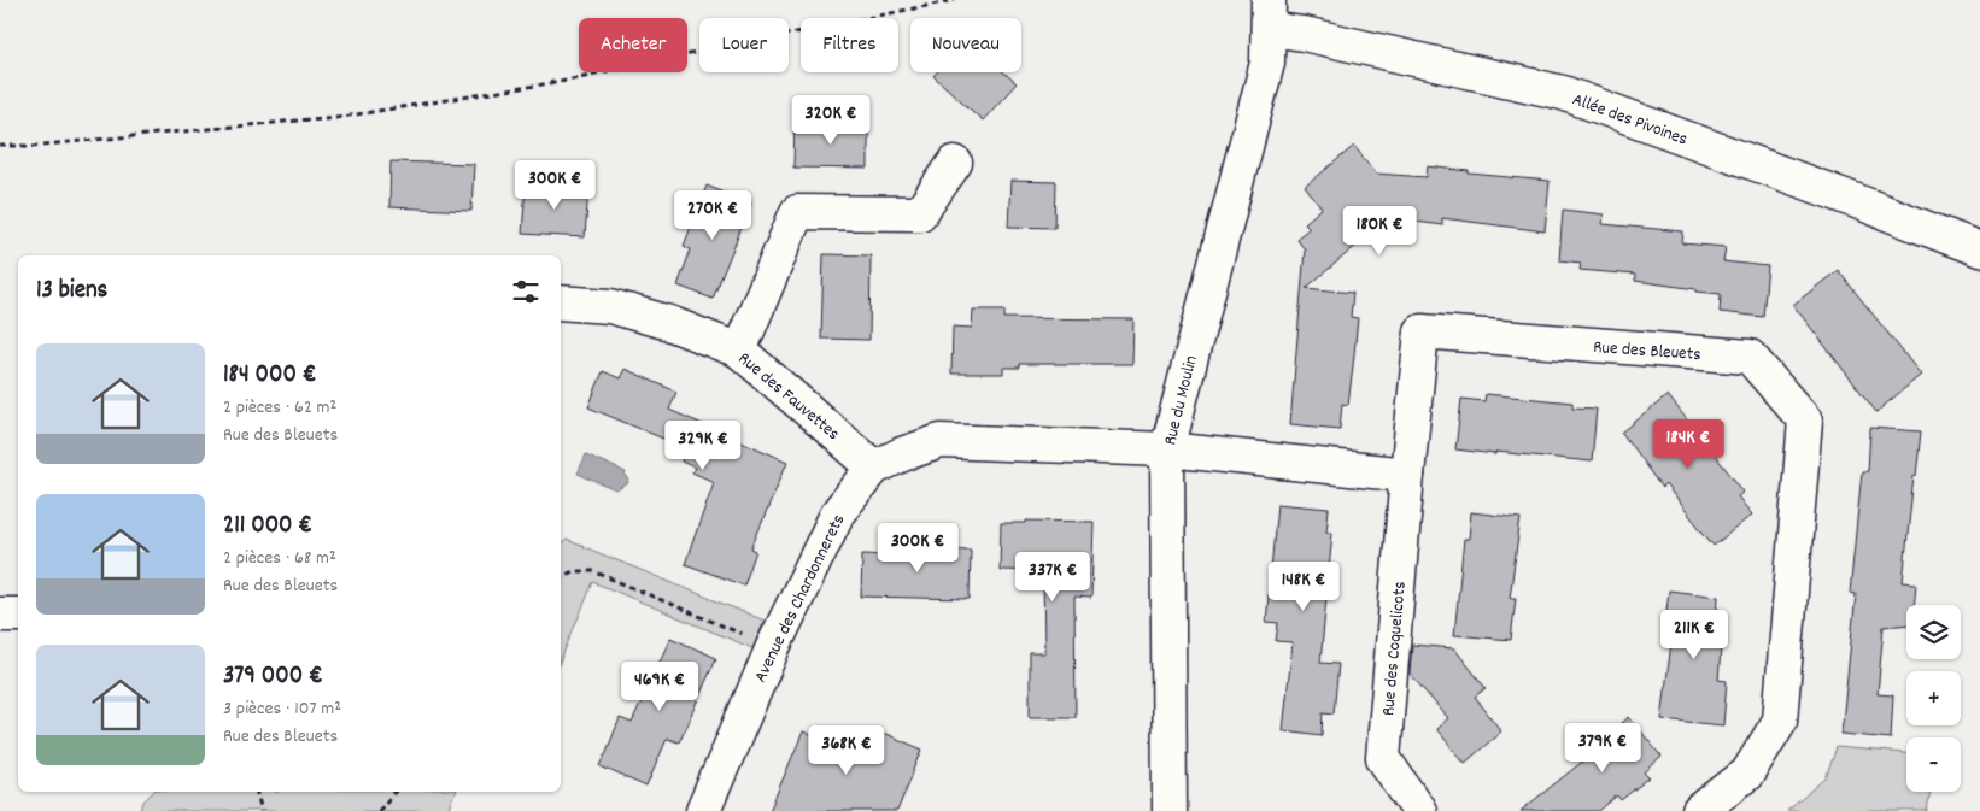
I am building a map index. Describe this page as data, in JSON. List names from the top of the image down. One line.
{"streets":{"street":["Allée des Pivoines","Rue des Bleuets","Rue des Fauvettes","Rue du Moulin","Avenue des Chardonnerets","Rue des Coquelicots"]},"crossings":[["Allée des Pivoines","Rue du Moulin"],["Rue des Bleuets","Rue des Coquelicots"],["Rue des Fauvettes","Avenue des Chardonnerets"],["Rue du Moulin","Avenue des Chardonnerets"]],"page":{"chip":["Acheter","Louer","Filtres","Nouveau"],"price":["320K €","300K €","270K €","180K €","184K €","329K €","300K €","337K €","148K €","211K €","469K €","379K €","368K €"],"heading":"13 biens","list":[{"name":"184 000 €","note":"2 pièces · 62 m² · Rue des Bleuets"},{"name":"211 000 €","note":"2 pièces · 68 m² · Rue des Bleuets"},{"name":"379 000 €","note":"3 pièces · 107 m² · Rue des Bleuets"}],"map_buttons":["+","−"]}}
